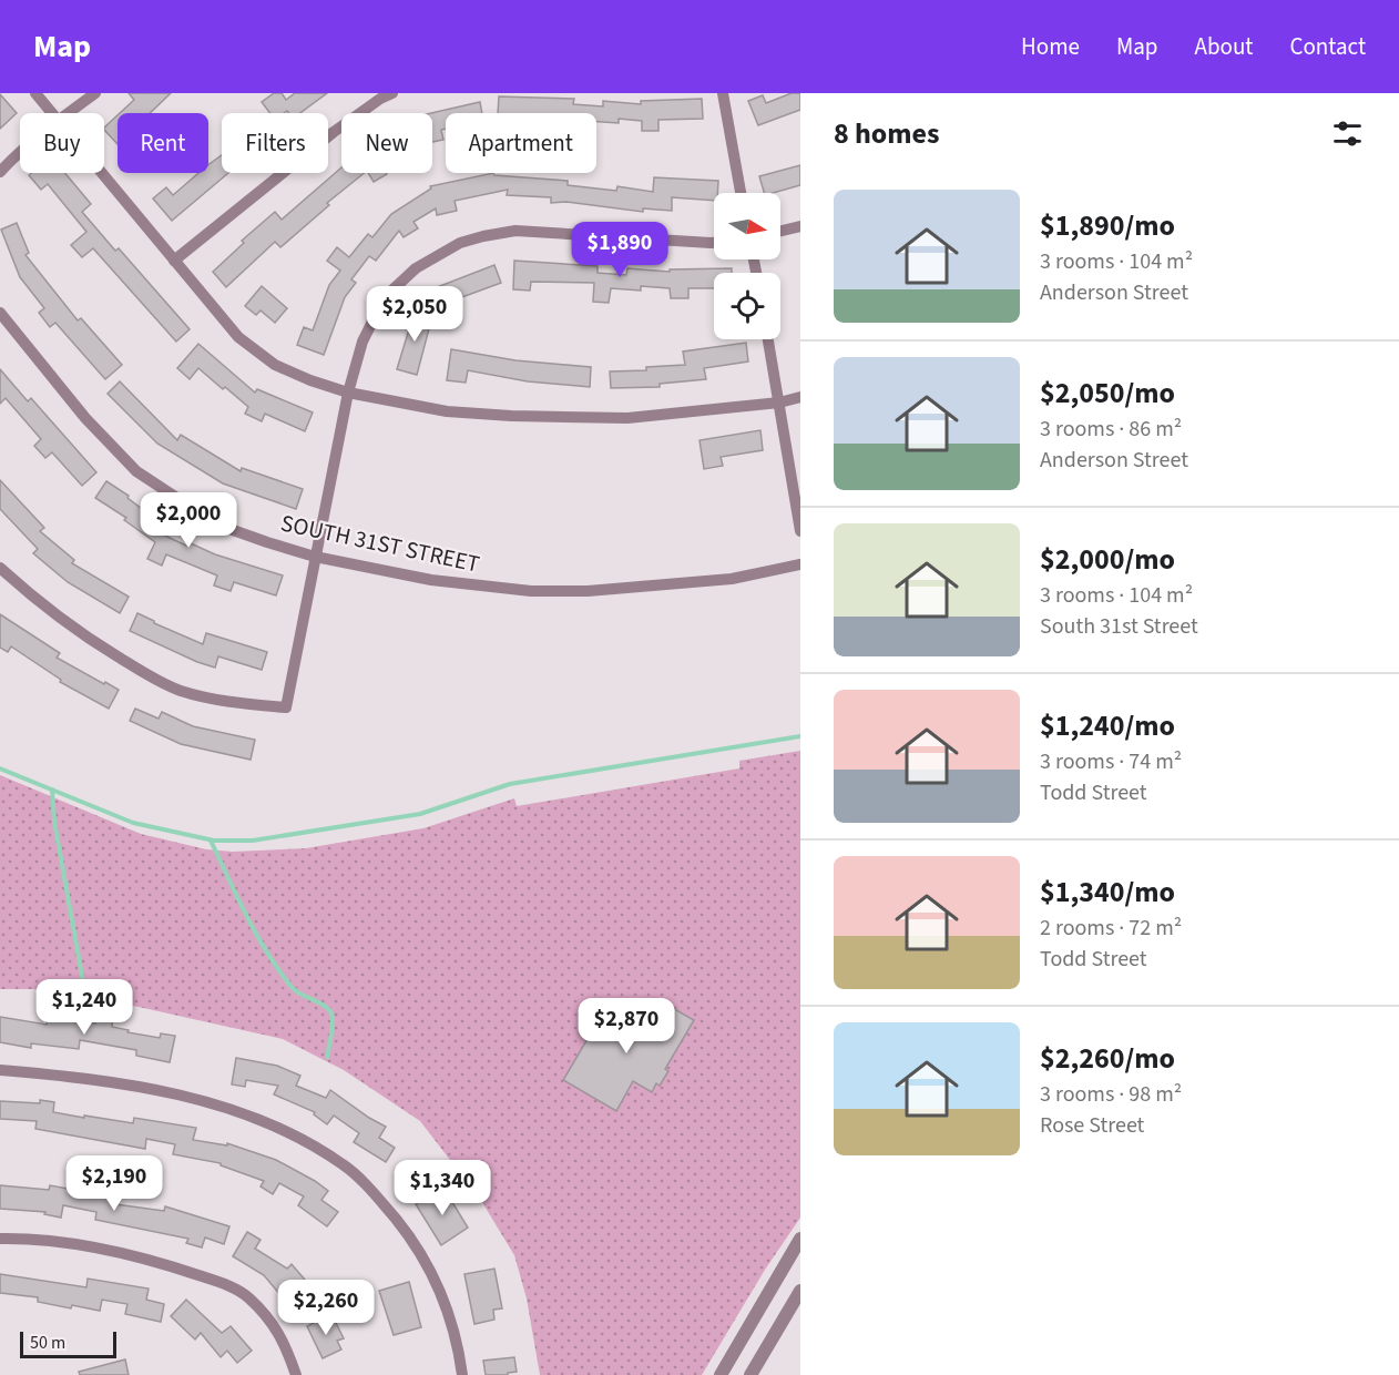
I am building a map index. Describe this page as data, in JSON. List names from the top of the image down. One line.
{"streets":{"street":["SOUTH 31ST STREET"]},"scale_bar":"50 m","north":"right","page":{"header":"Map","nav":["Home","Map","About","Contact"],"heading":"8 homes","chip":["Buy","Rent","Filters","New","Apartment"],"list":[{"name":"$1,890/mo","note":"3 rooms · 104 m² · Anderson Street"},{"name":"$2,050/mo","note":"3 rooms · 86 m² · Anderson Street"},{"name":"$2,000/mo","note":"3 rooms · 104 m² · South 31st Street"},{"name":"$1,240/mo","note":"3 rooms · 74 m² · Todd Street"},{"name":"$1,340/mo","note":"2 rooms · 72 m² · Todd Street"},{"name":"$2,260/mo","note":"3 rooms · 98 m² · Rose Street"}],"price":["$1,890","$2,050","$2,000","$1,240","$2,870","$2,190","$1,340","$2,260"],"scale":"50 m"}}
